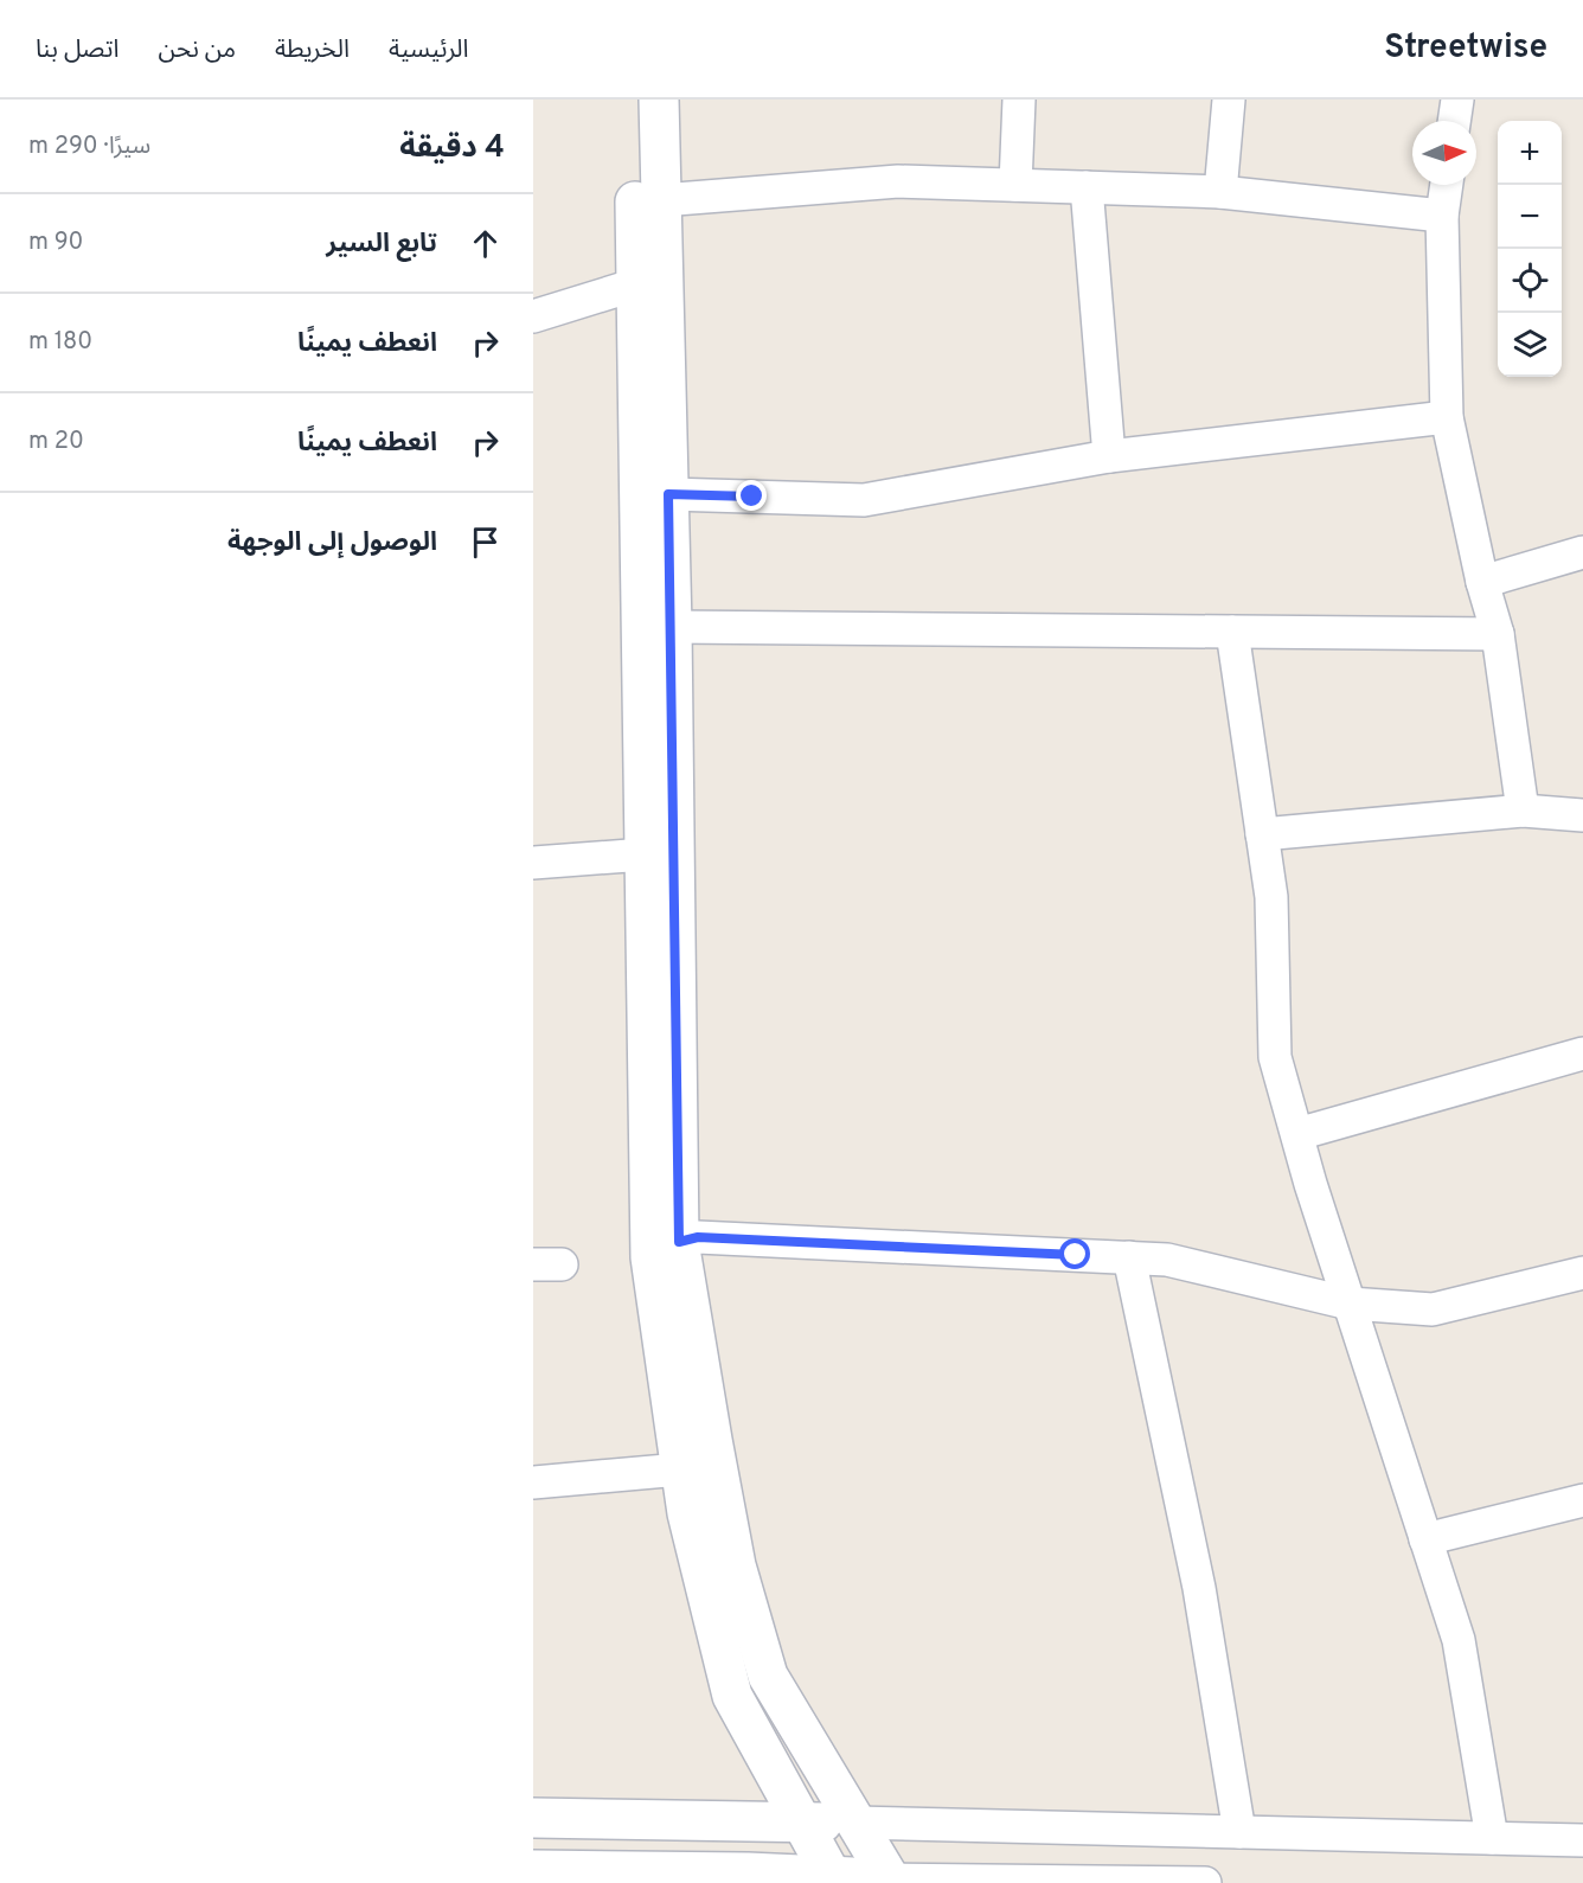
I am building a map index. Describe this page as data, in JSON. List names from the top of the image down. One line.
{"north":"right","page":{"header":"Streetwise","nav":["الرئيسية","الخريطة","من نحن","اتصل بنا"],"heading":["4 دقيقة","سيرًا · 290 m"],"map_buttons":["+","−"],"list":[["تابع السير","90 m"],["انعطف يمينًا","180 m"],["انعطف يمينًا","20 m"],"الوصول إلى الوجهة"]}}
